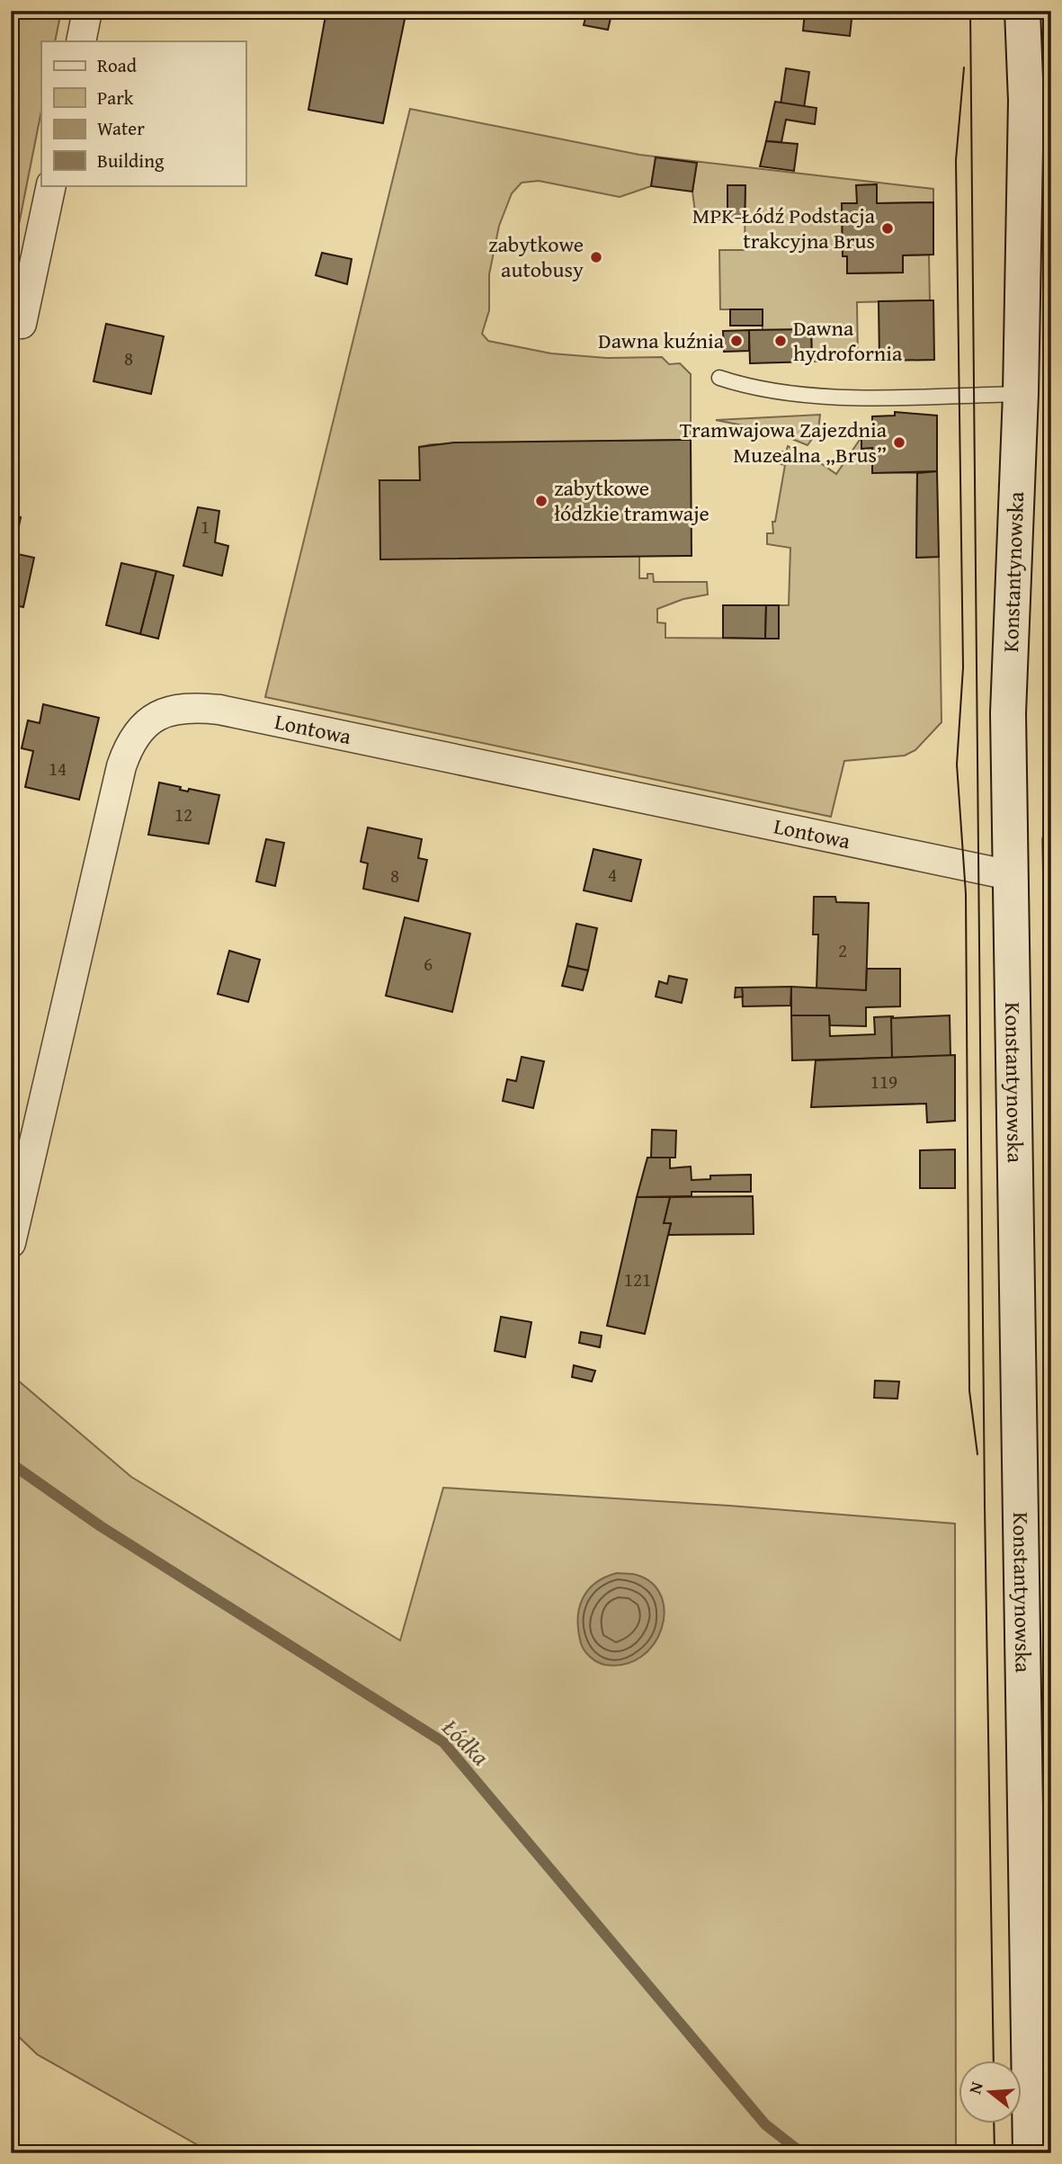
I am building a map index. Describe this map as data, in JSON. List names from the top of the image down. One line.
{"streets":{"main road":["Konstantynowska"],"street":["Lontowa"]},"crossings":[["Konstantynowska","Lontowa"]],"water":["Łódka"],"places":["MPK-Łódź Podstacja trakcyjna Brus","zabytkowe autobusy","Dawna kuźnia","Dawna hydrofornia","Tramwajowa Zajezdnia Muzealna „Brus”","zabytkowe łódzkie tramwaje"],"house_numbers":["8","1","14","12","4","8","2","6","119","121"],"legend":["Road","Park","Water","Building"],"north":"left"}
